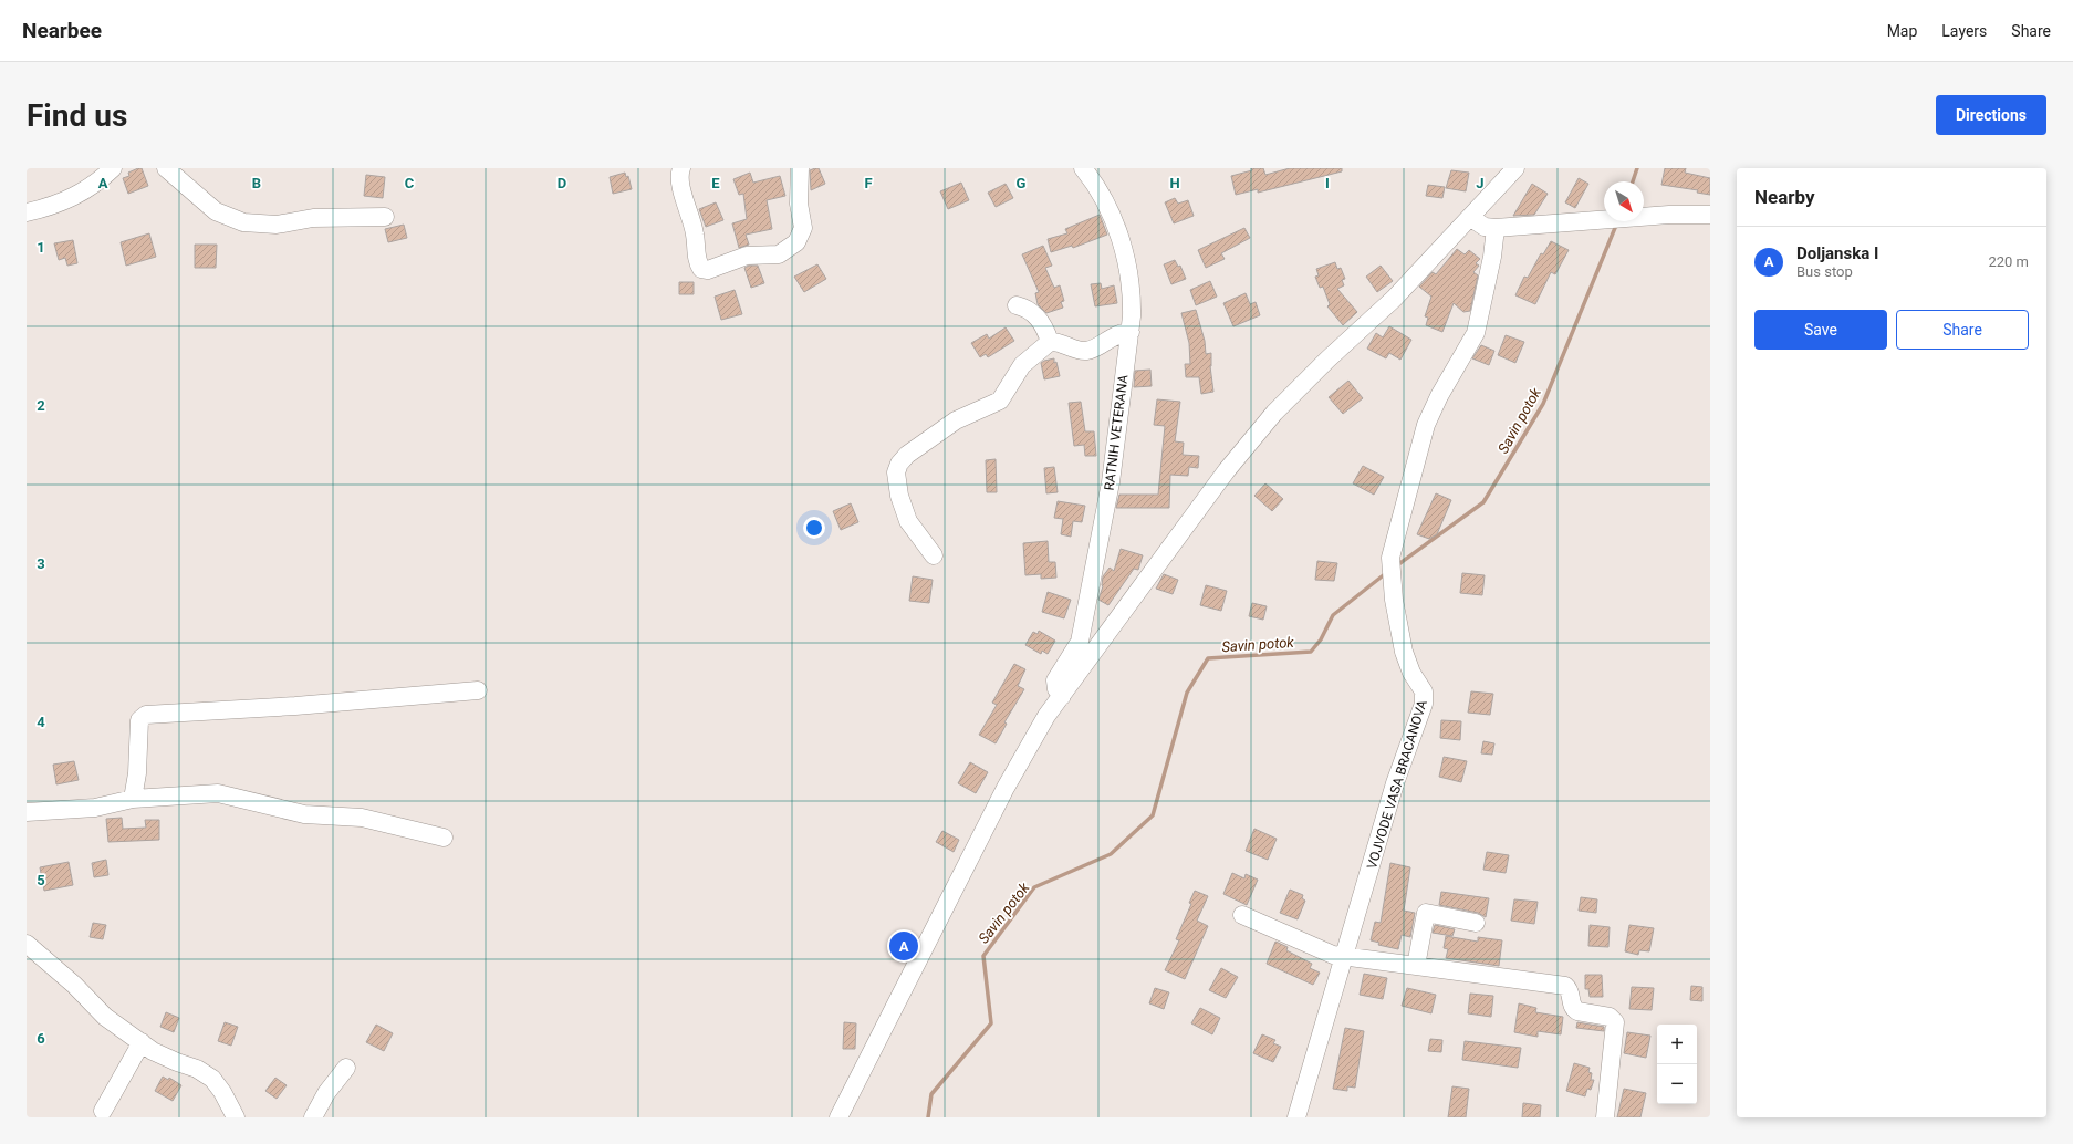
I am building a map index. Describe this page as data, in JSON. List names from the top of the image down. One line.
{"streets":{"street":["RATNIH VETERANA","VOJVODE VASA BRACANOVA"]},"water":["Savin potok"],"north":"bottom right","page":{"header":"Nearbee","nav":["Map","Layers","Share"],"buttons":["Directions",["Save","Share"]],"title":"Find us","heading":"Nearby","list":[{"mark":"A","name":"Doljanska I","note":"Bus stop","value":"220 m"}],"pins":"A","map_buttons":["+","−"]},"grid":{"columns":["A","B","C","D","E","F","G","H","I","J"],"rows":["1","2","3","4","5","6"]}}
